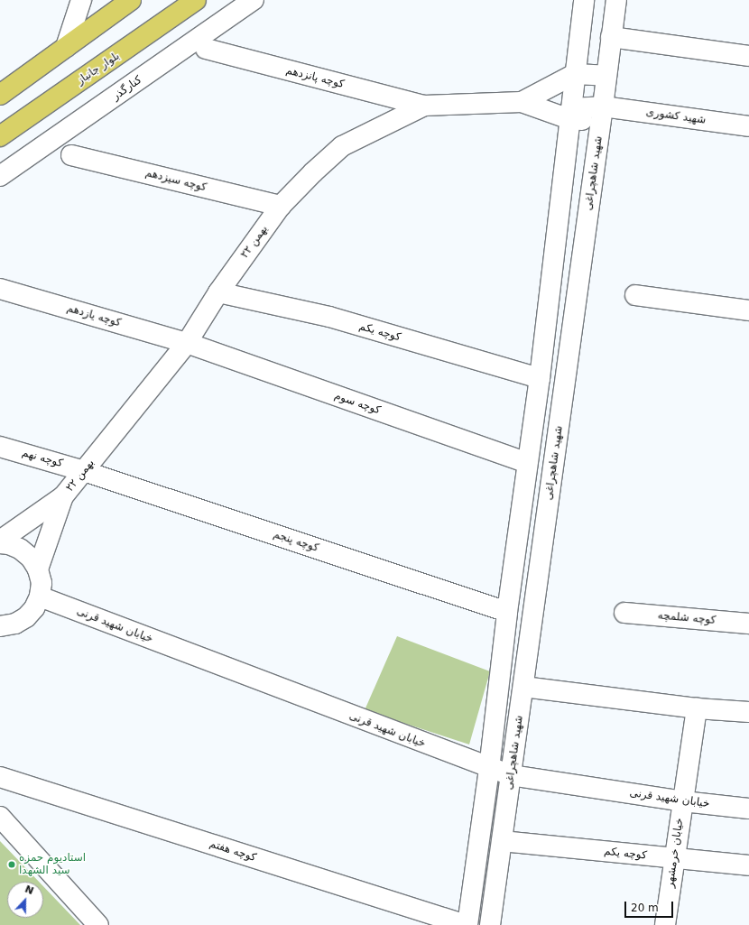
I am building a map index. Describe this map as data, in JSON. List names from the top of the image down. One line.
{"streets":{"main road":["بلوار جانباز"],"street":["کوچه پانزدهم","کنارگذر","شهید کشوری","شهید شاهچراغی","کوچه سیزدهم","۲۲ بهمن","کوچه یازدهم","کوچه یکم","کوچه سوم","کوچه نهم","کوچه پنجم","کوچه شلمچه","خیابان شهید قرنی","کوچه هفتم","خیابان خرمشهر"]},"crossings":[["کوچه پانزدهم","کنارگذر"],["کوچه پانزدهم","۲۲ بهمن"],["شهید کشوری","شهید شاهچراغی"],["شهید کشوری","۲۲ بهمن"],["شهید شاهچراغی","کوچه یکم"],["شهید شاهچراغی","خیابان شهید قرنی"],["کوچه سیزدهم","۲۲ بهمن"],["۲۲ بهمن","کوچه یازدهم"],["۲۲ بهمن","کوچه یکم"],["۲۲ بهمن","کوچه سوم"],["۲۲ بهمن","کوچه نهم"],["۲۲ بهمن","کوچه پنجم"],["کوچه یازدهم","کوچه سوم"],["کوچه یکم","خیابان خرمشهر"],["کوچه نهم","کوچه پنجم"],["خیابان شهید قرنی","خیابان خرمشهر"]],"places":["استادیوم حمزه سید الشهدا"],"scale_bar":"20 m","north":"top"}
